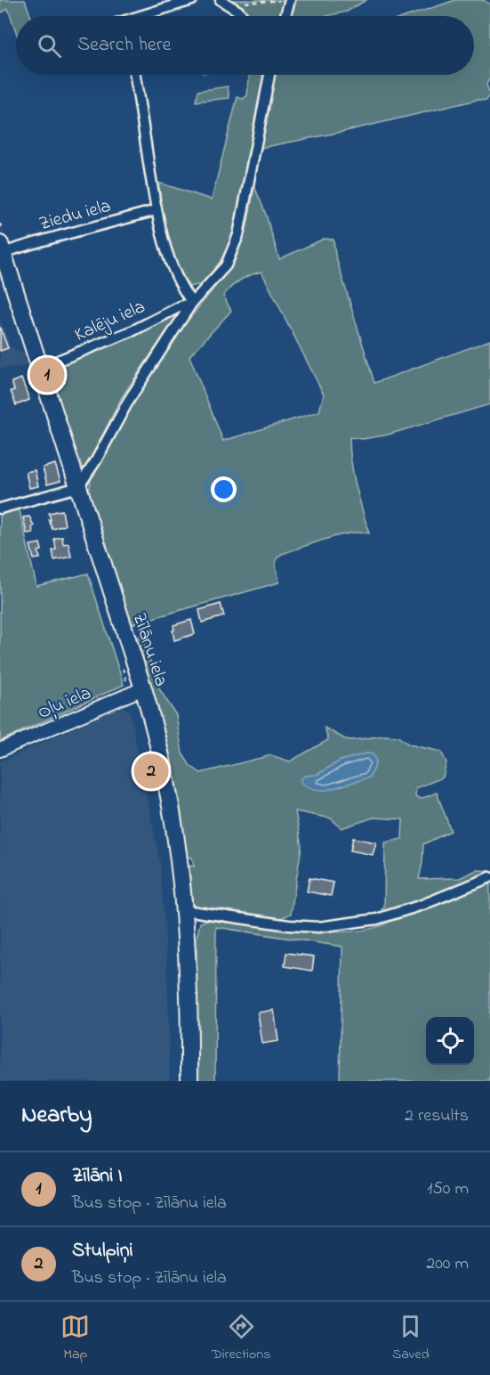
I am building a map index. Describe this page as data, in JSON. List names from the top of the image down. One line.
{"streets":{"highway":["Zīlānu iela"],"street":["Ziedu iela","Kalēju iela","Oļu iela"]},"crossings":[["Ziedu iela","Zīlānu iela"],["Kalēju iela","Zīlānu iela"],["Zīlānu iela","Oļu iela"]],"page":{"search":"Search here","pins":["1","2"],"heading":["Nearby","2 results"],"list":[{"mark":"1","name":"Zīlāni I","note":"Bus stop · Zīlānu iela","value":"150 m"},{"mark":"2","name":"Stulpiņi","note":"Bus stop · Zīlānu iela","value":"200 m"}],"nav":["Map","Directions","Saved"]}}
